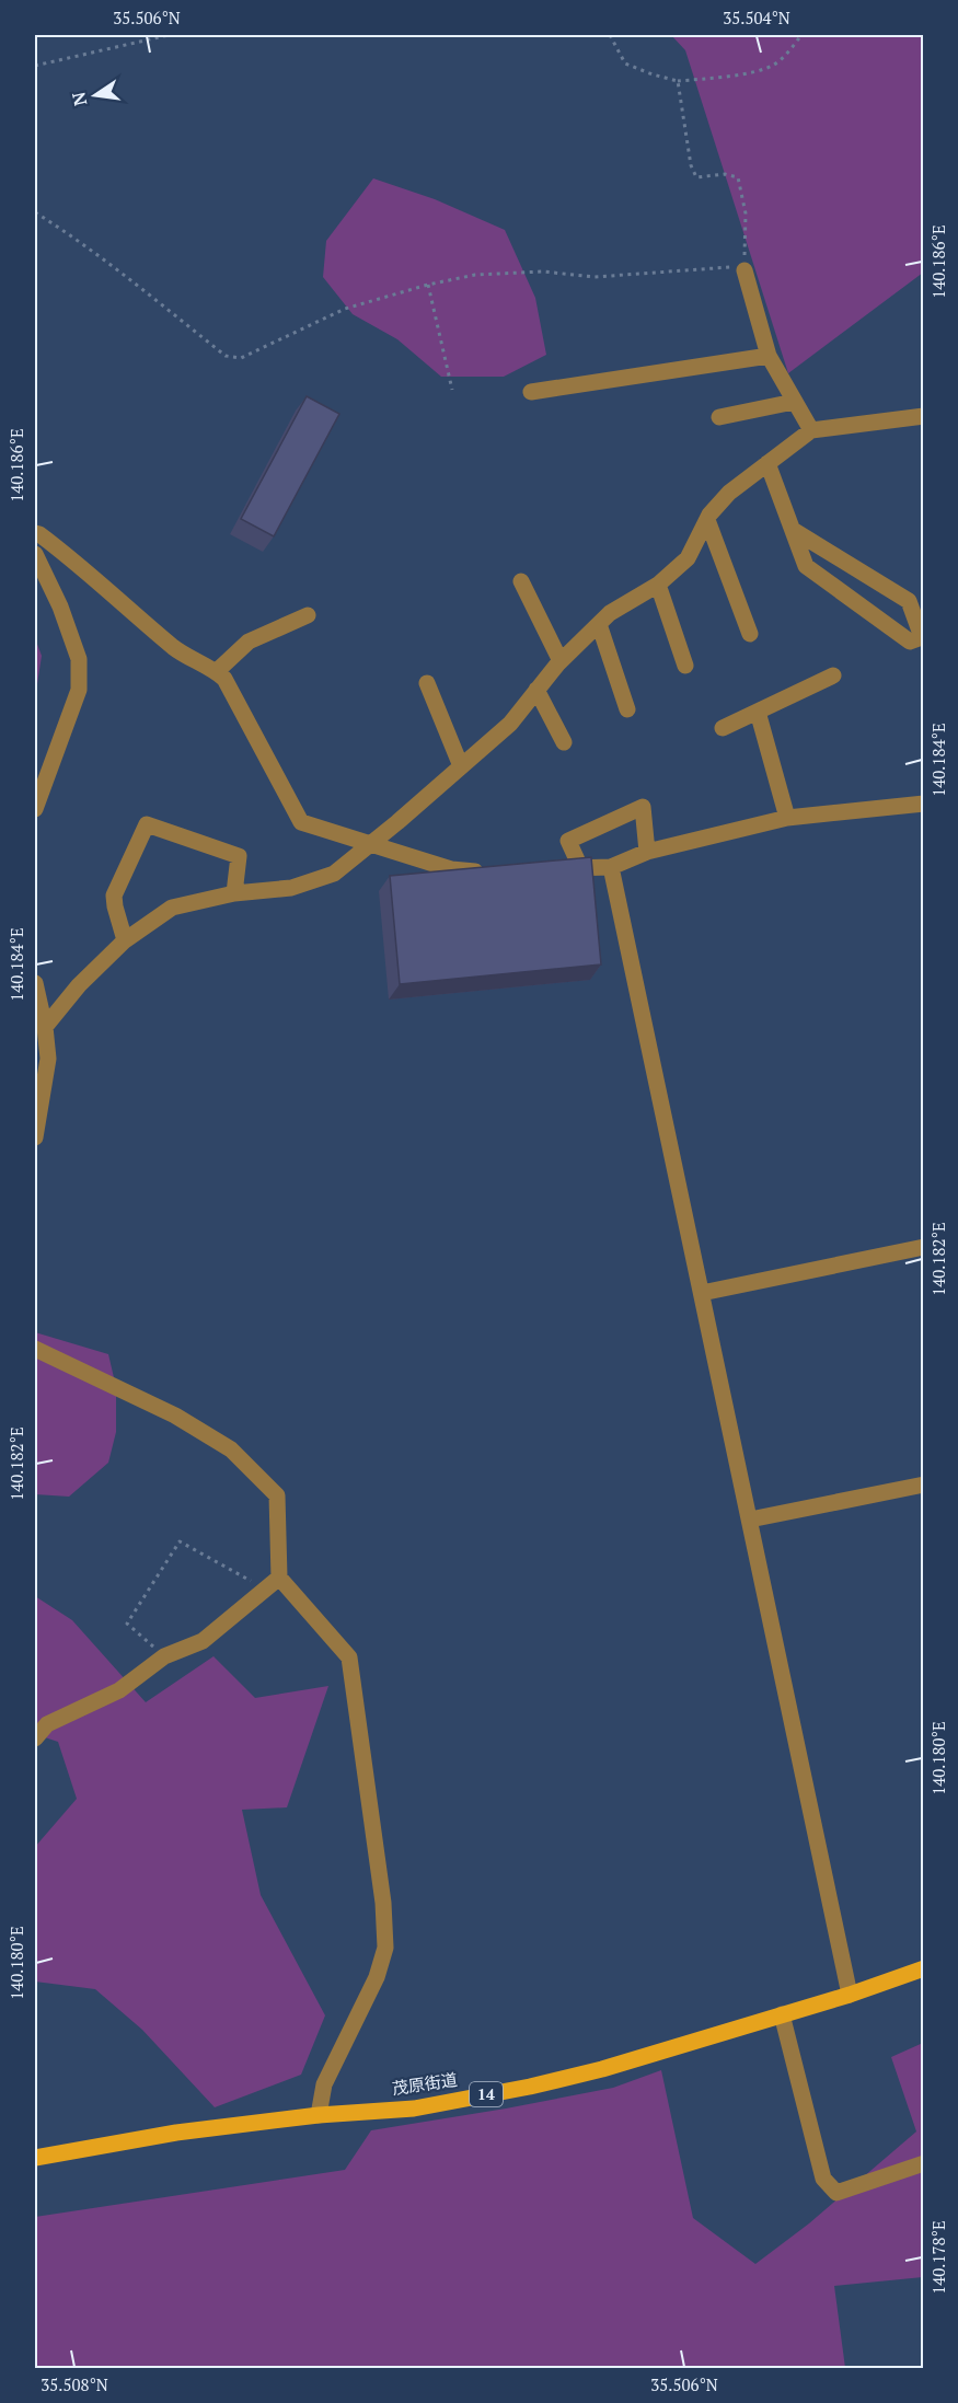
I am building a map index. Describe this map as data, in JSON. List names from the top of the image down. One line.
{"streets":{"main road":["茂原街道","14"]},"north":"left","coordinates":["35.506°N","35.504°N","140.186°E","140.184°E","140.182°E","140.180°E","140.178°E","35.508°N"]}
